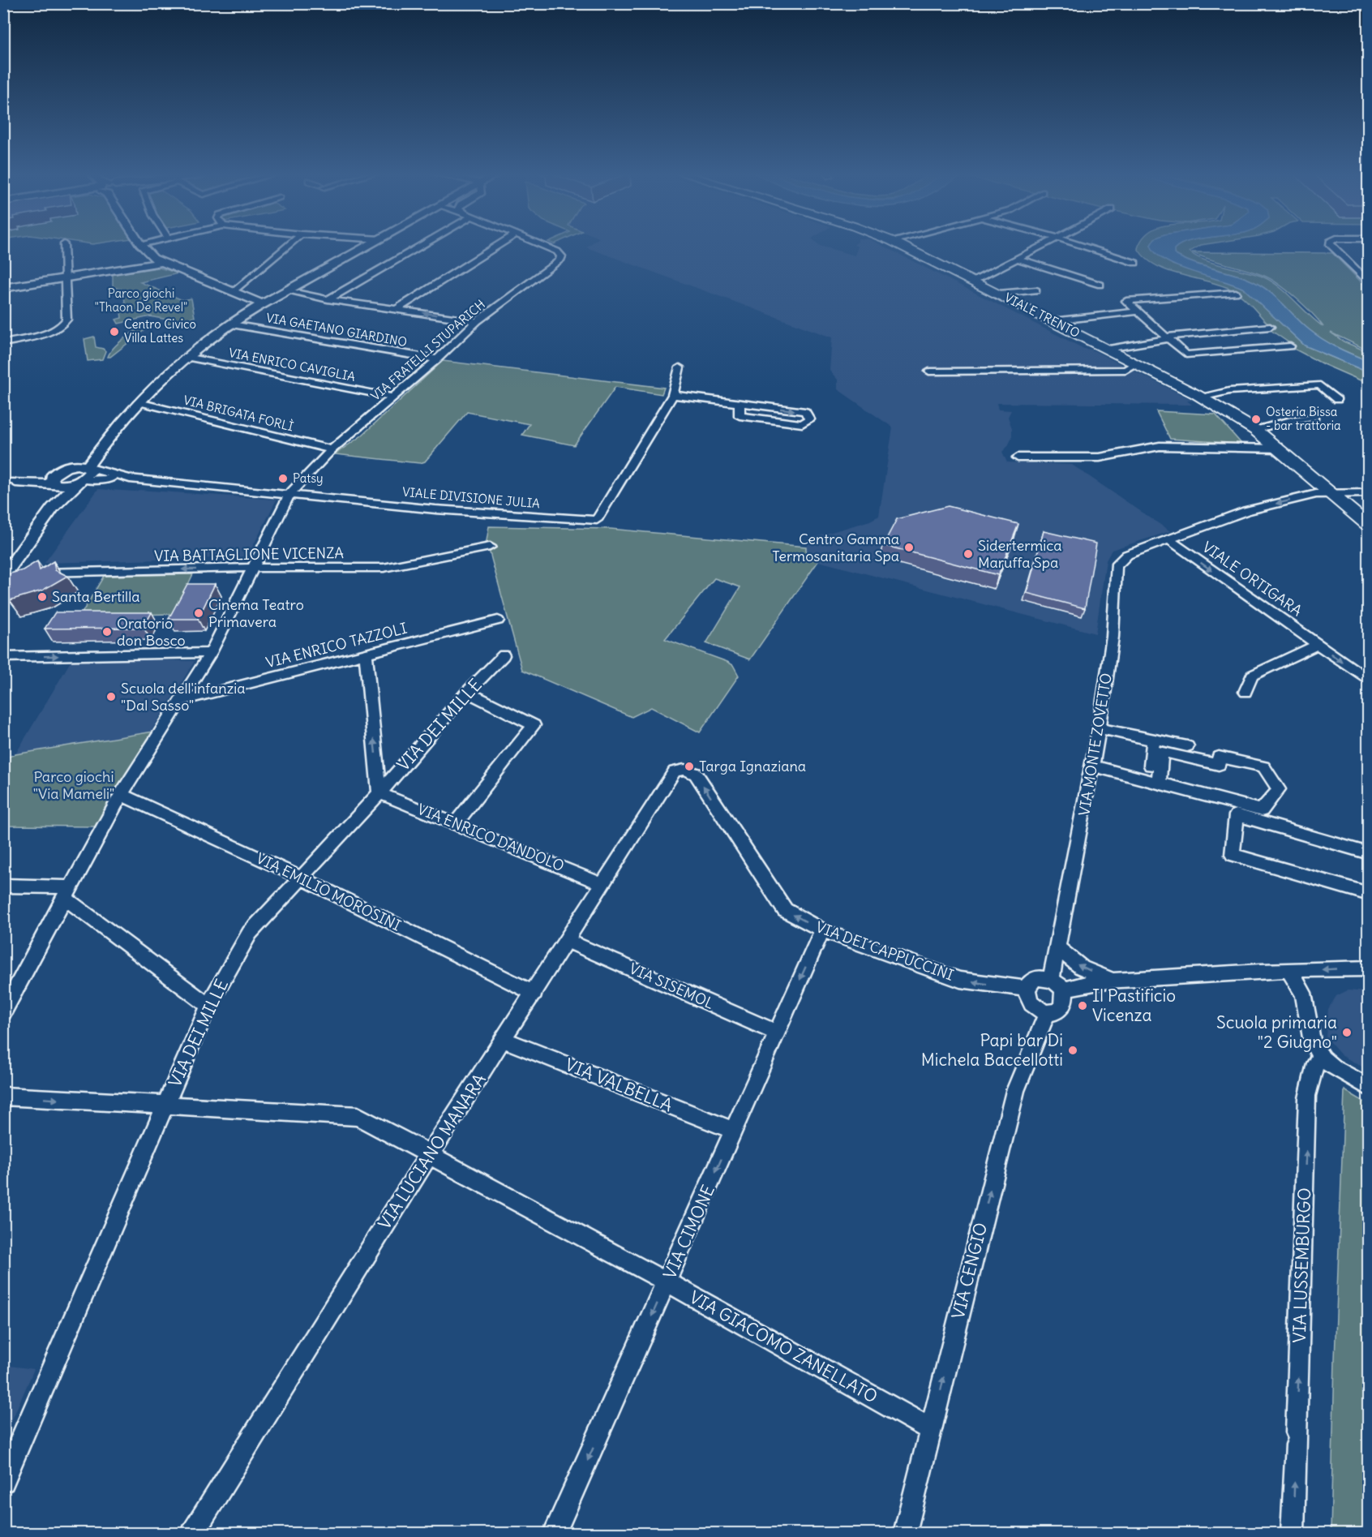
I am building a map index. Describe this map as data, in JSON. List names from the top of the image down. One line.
{"streets":{"main road":["VIALE TRENTO"],"street":["VIA GAETANO GIARDINO","VIA FRATELLI STUPARICH","VIA ENRICO CAVIGLIA","VIA BRIGATA FORLÌ","VIALE DIVISIONE JULIA","VIA BATTAGLIONE VICENZA","VIALE ORTIGARA","VIA ENRICO TAZZOLI","VIA DEI MILLE","VIA MONTE ZOVETTO","VIA ENRICO DANDOLO","VIA EMILIO MOROSINI","VIA DEI CAPPUCCINI","VIA SISEMOL","VIA VALBELLA","VIA LUCIANO MANARA","VIA CIMONE","VIA LUSSEMBURGO","VIA CENGIO","VIA GIACOMO ZANELLATO"]},"crossings":[["VIALE TRENTO","VIA MONTE ZOVETTO"],["VIA GAETANO GIARDINO","VIA FRATELLI STUPARICH"],["VIA FRATELLI STUPARICH","VIA ENRICO CAVIGLIA"],["VIA FRATELLI STUPARICH","VIA BRIGATA FORLÌ"],["VIA FRATELLI STUPARICH","VIALE DIVISIONE JULIA"],["VIA FRATELLI STUPARICH","VIA BATTAGLIONE VICENZA"],["VIA FRATELLI STUPARICH","VIA ENRICO TAZZOLI"],["VIA FRATELLI STUPARICH","VIA EMILIO MOROSINI"],["VIALE ORTIGARA","VIA MONTE ZOVETTO"],["VIA DEI MILLE","VIA ENRICO DANDOLO"],["VIA DEI MILLE","VIA EMILIO MOROSINI"],["VIA DEI MILLE","VIA GIACOMO ZANELLATO"],["VIA MONTE ZOVETTO","VIA DEI CAPPUCCINI"],["VIA MONTE ZOVETTO","VIA CENGIO"],["VIA ENRICO DANDOLO","VIA LUCIANO MANARA"],["VIA EMILIO MOROSINI","VIA LUCIANO MANARA"],["VIA DEI CAPPUCCINI","VIA LUCIANO MANARA"],["VIA DEI CAPPUCCINI","VIA CIMONE"],["VIA DEI CAPPUCCINI","VIA CENGIO"],["VIA SISEMOL","VIA LUCIANO MANARA"],["VIA SISEMOL","VIA CIMONE"],["VIA VALBELLA","VIA LUCIANO MANARA"],["VIA VALBELLA","VIA CIMONE"],["VIA LUCIANO MANARA","VIA GIACOMO ZANELLATO"],["VIA CIMONE","VIA GIACOMO ZANELLATO"],["VIA CENGIO","VIA GIACOMO ZANELLATO"]],"one_way":["VIALE ORTIGARA","VIA DEI CAPPUCCINI","VIA CIMONE","VIA LUSSEMBURGO","VIA CENGIO"],"parks":["Parco giochi \"Thaon De Revel\"","Parco giochi \"Via Mameli\""],"places":["Centro Civico Villa Lattes","Osteria Bissa - bar trattoria","Patsy","Centro Gamma Termosanitaria Spa","Sidertermica Maruffa Spa","Santa Bertilla","Cinema Teatro Primavera","Oratorio don Bosco","Scuola dell'infanzia \"Dal Sasso\"","Targa Ignaziana","Il Pastificio Vicenza","Scuola primaria \"2 Giugno\"","Papi bar Di Michela Baccellotti"]}
